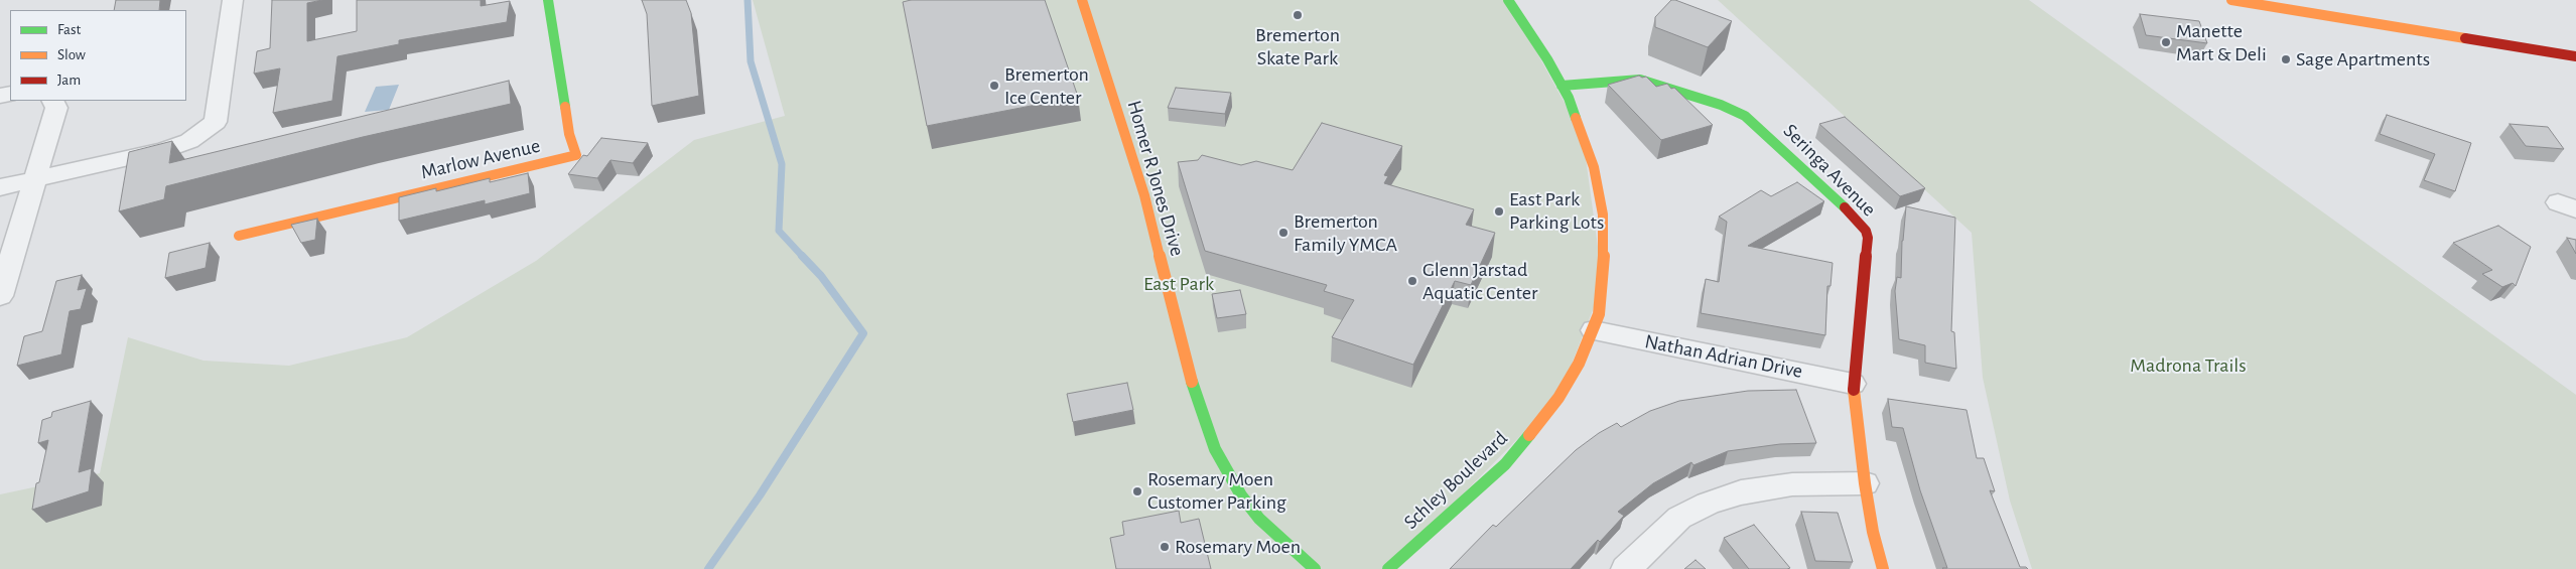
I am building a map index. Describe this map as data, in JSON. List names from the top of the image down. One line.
{"streets":{"street":["Marlow Avenue","Seringa Avenue","Homer R Jones Drive","Nathan Adrian Drive","Schley Boulevard"]},"crossings":[["Seringa Avenue","Nathan Adrian Drive"],["Seringa Avenue","Schley Boulevard"],["Nathan Adrian Drive","Schley Boulevard"]],"parks":["East Park","Madrona Trails"],"places":["Bremerton Skate Park","Manette Mart & Deli","Sage Apartments","Bremerton Ice Center","East Park Parking Lots","Bremerton Family YMCA","Glenn Jarstad Aquatic Center","Rosemary Moen Customer Parking","Rosemary Moen"],"legend":["Fast","Slow","Jam"]}
